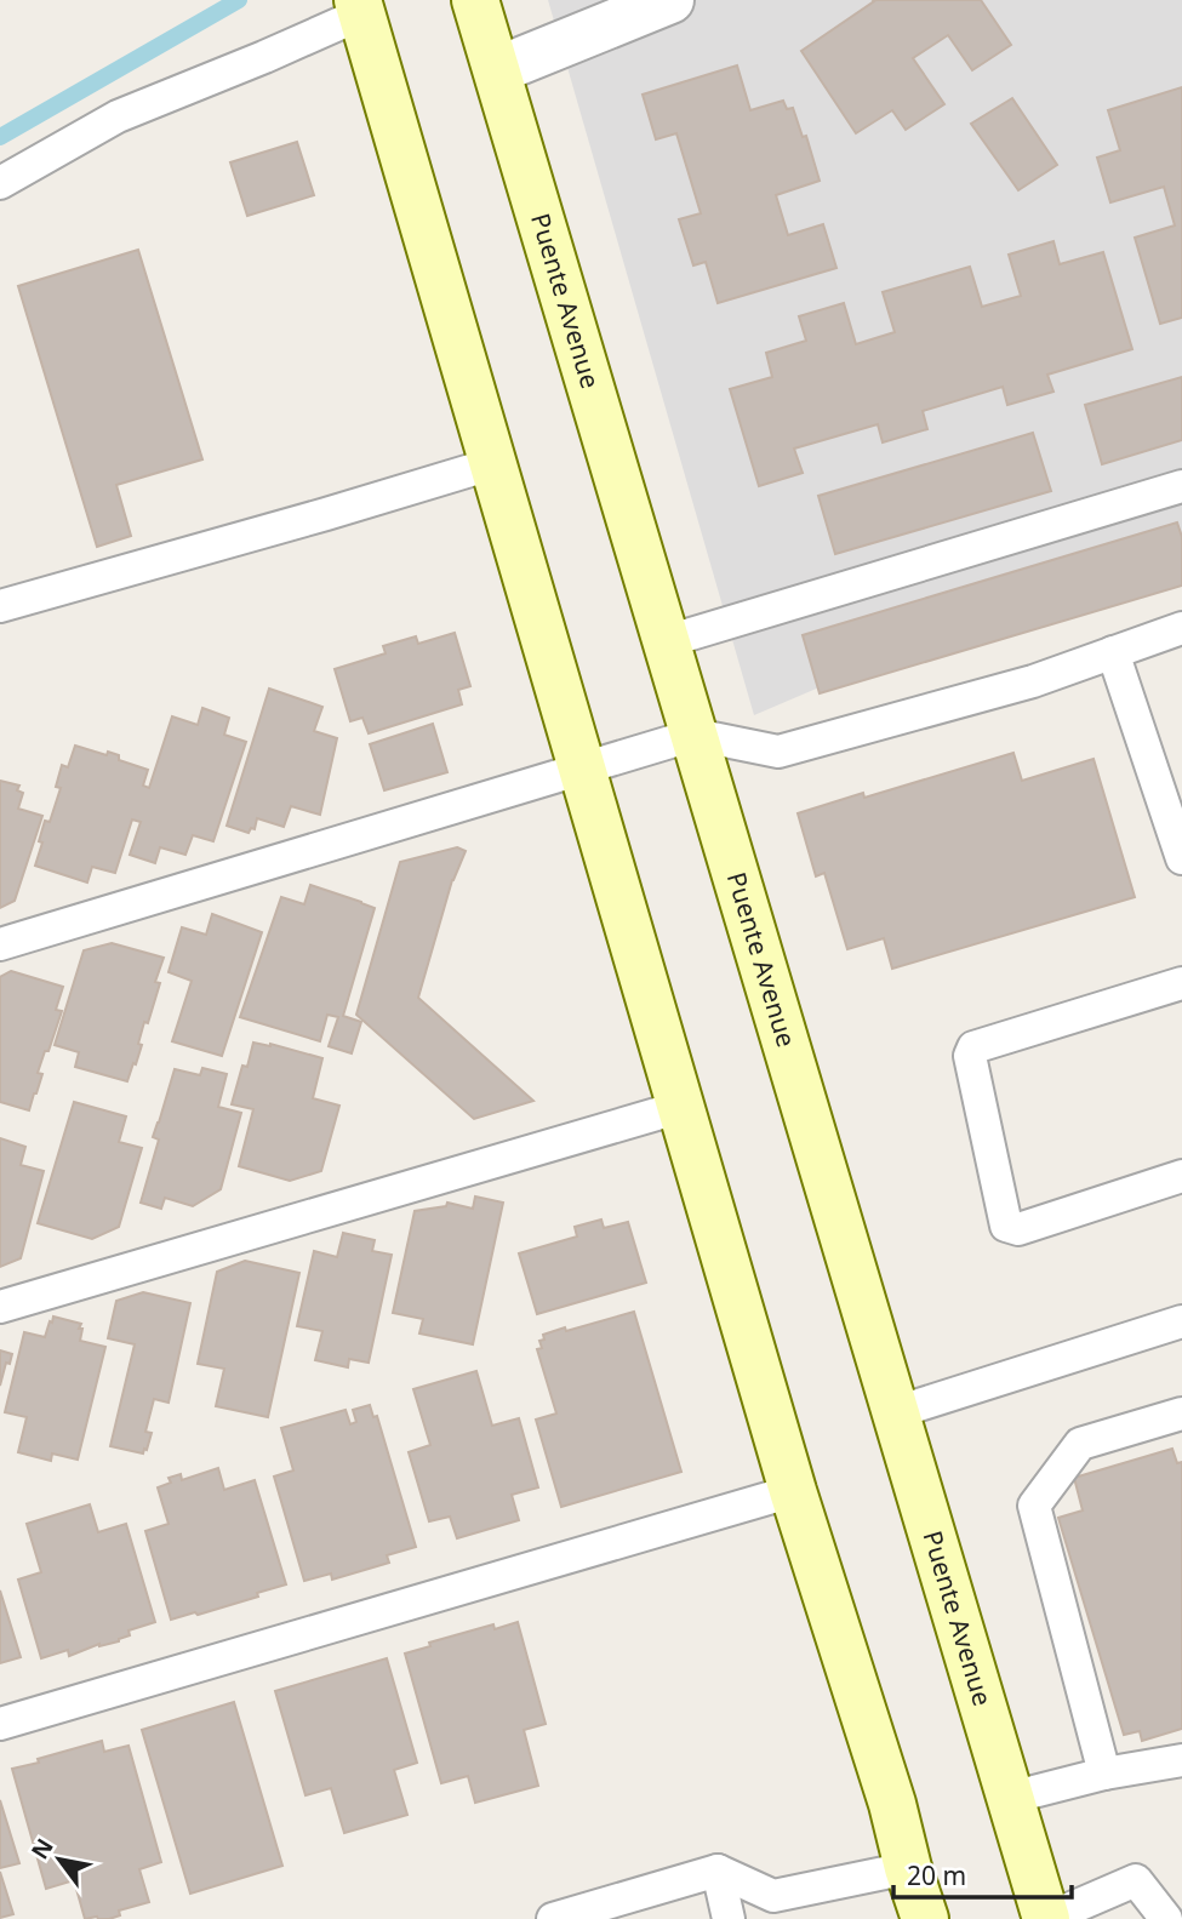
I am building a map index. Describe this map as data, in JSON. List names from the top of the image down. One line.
{"streets":{"main road":["Puente Avenue"]},"scale_bar":"20 m","north":"top left"}
